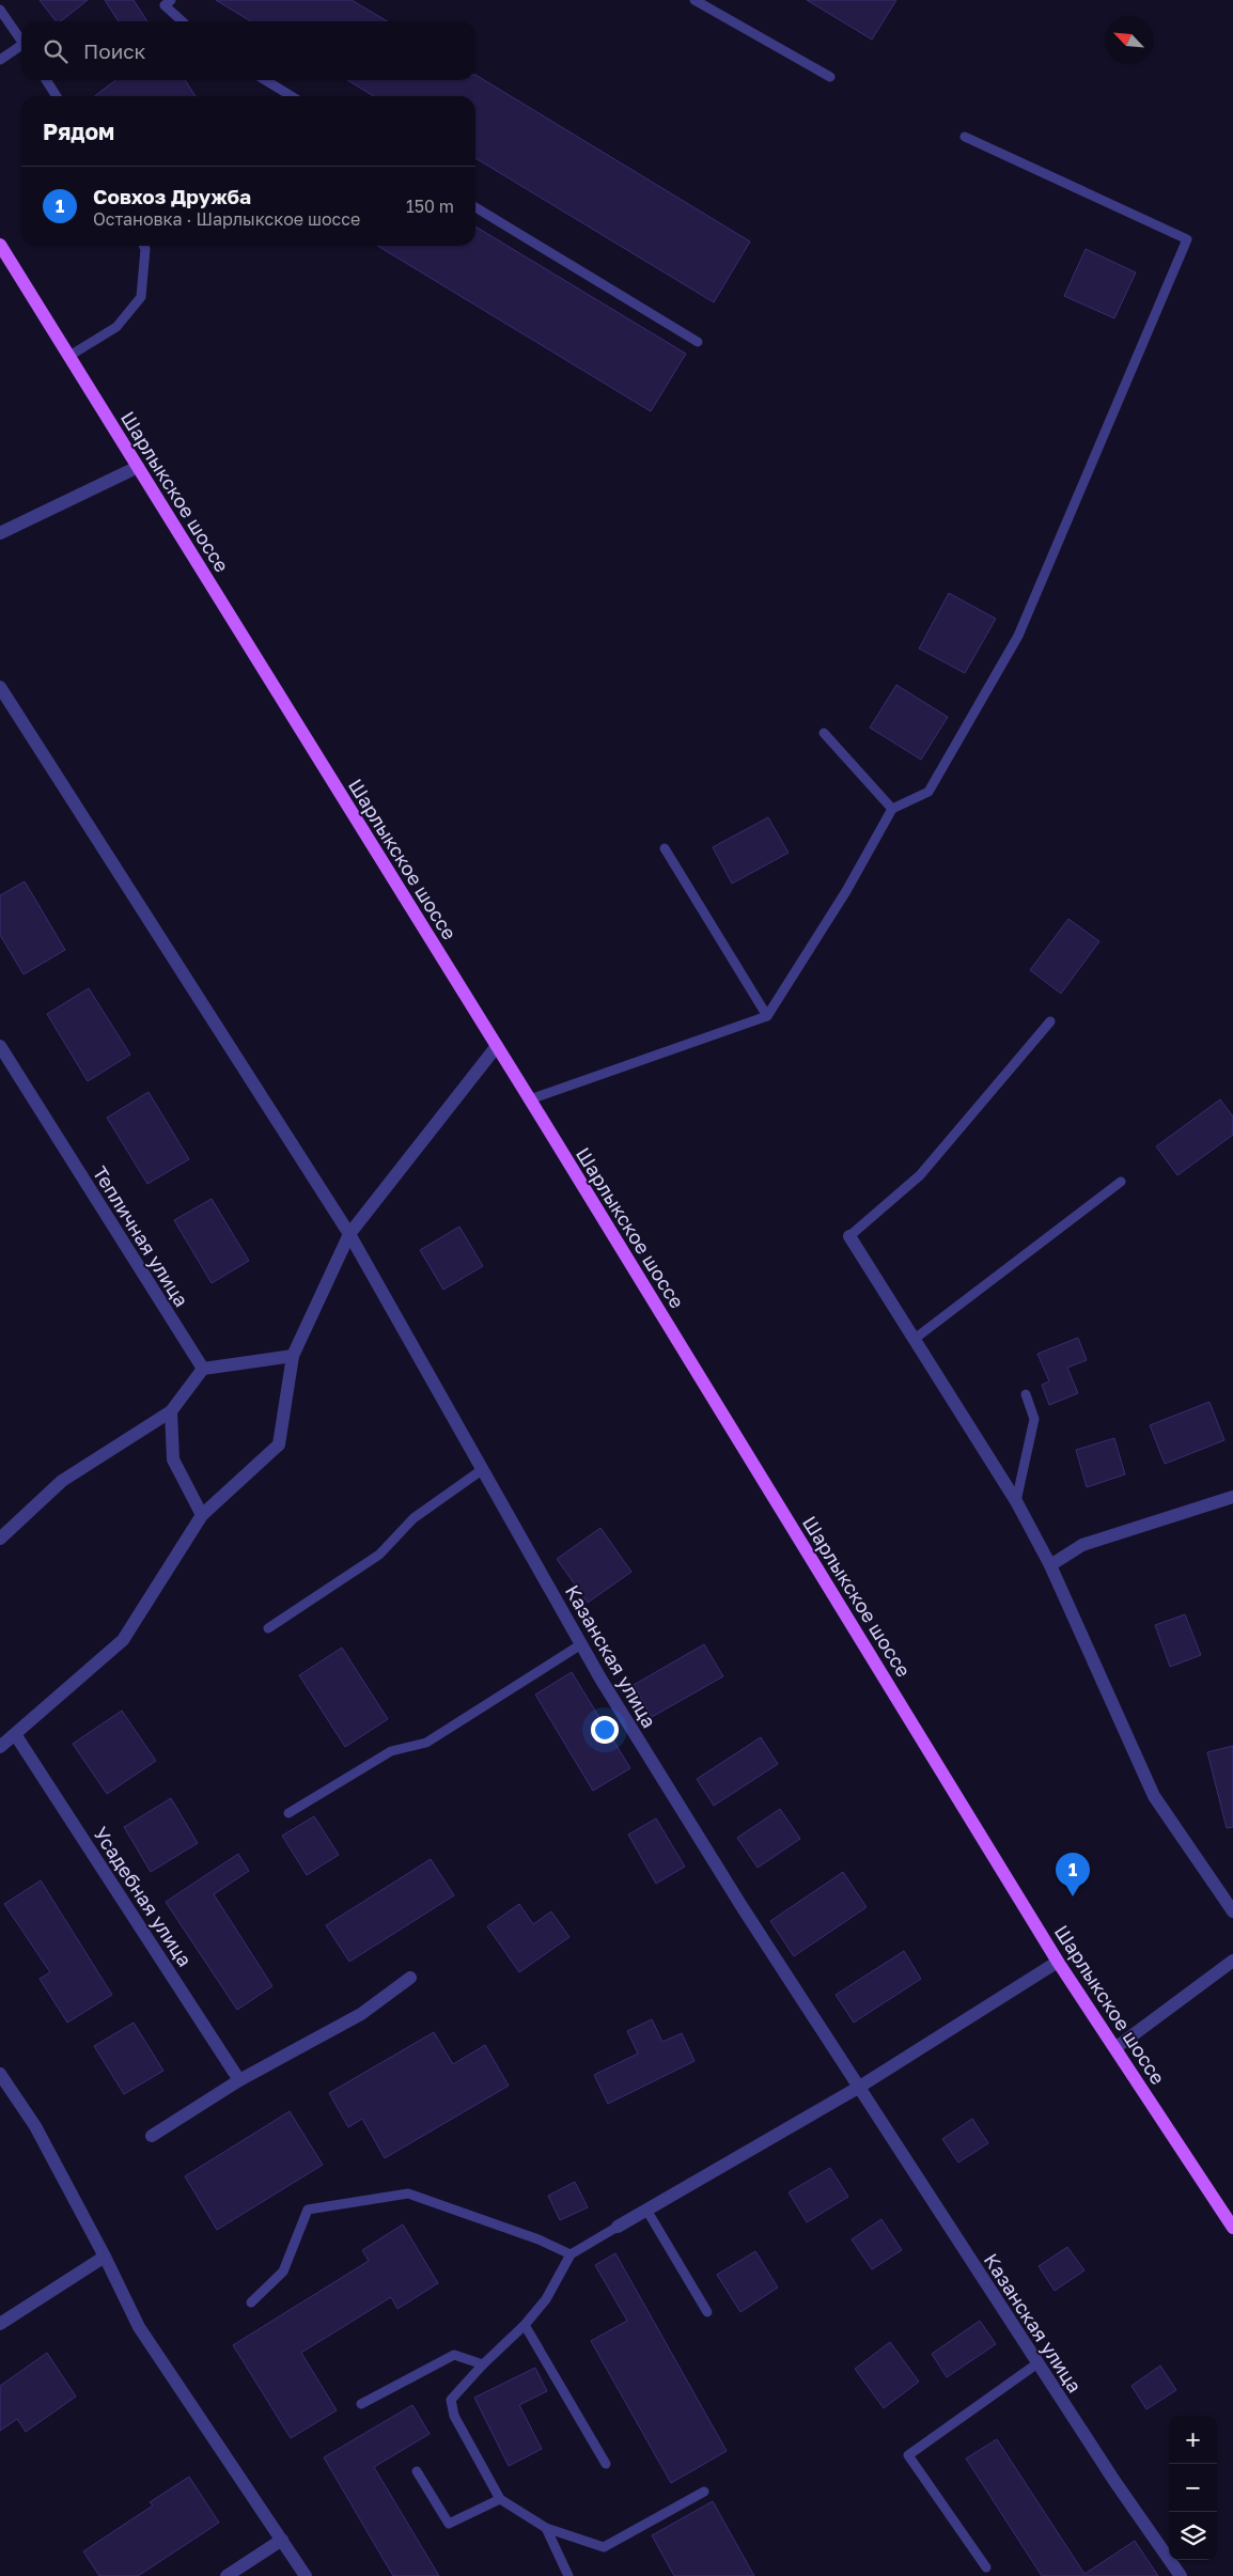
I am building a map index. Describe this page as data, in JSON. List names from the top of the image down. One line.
{"streets":{"main road":["Шарлыкское шоссе"],"street":["Тепличная улица","Казанская улица","Усадебная улица"]},"north":"top left","page":{"search":"Поиск","heading":"Рядом","list":[{"mark":"1","name":"Совхоз Дружба","note":"Остановка · Шарлыкское шоссе","value":"150 m"}],"pins":"1","map_buttons":["+","−"]}}
